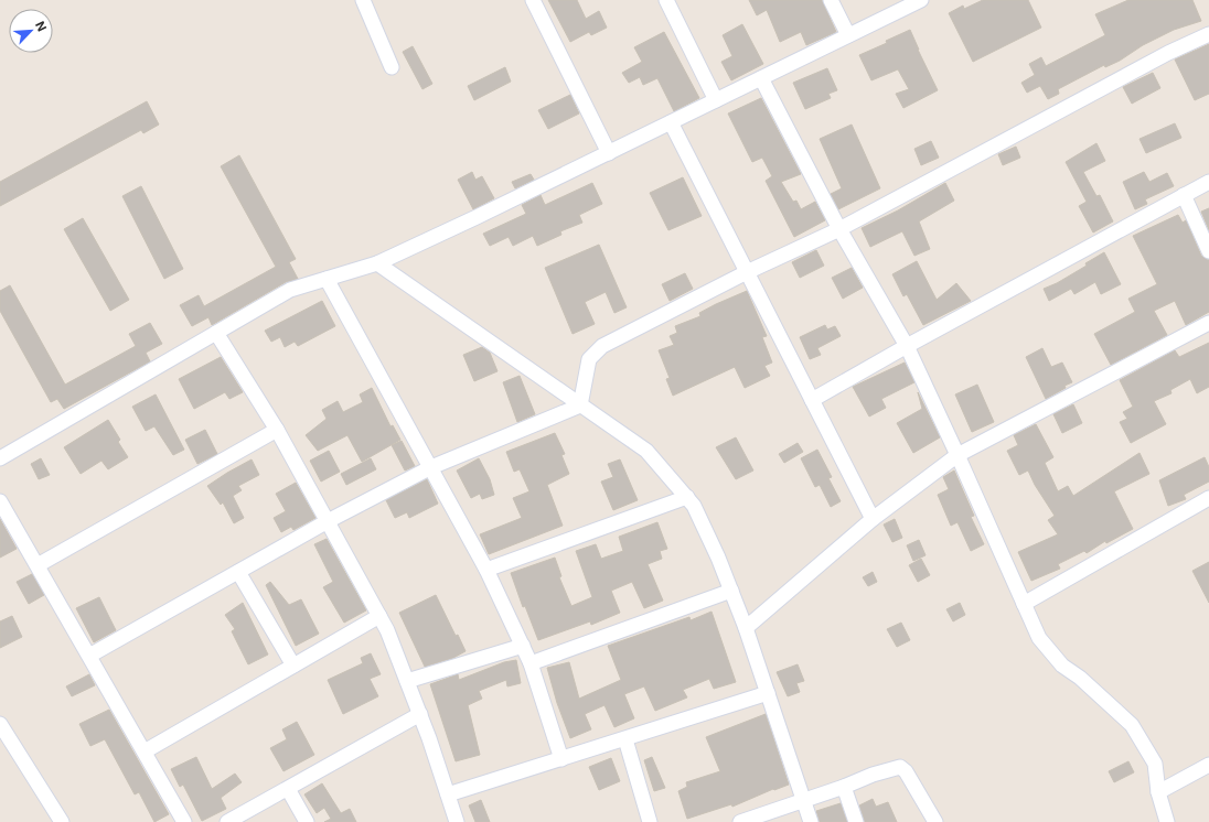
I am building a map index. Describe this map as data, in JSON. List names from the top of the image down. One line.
{"north":"top right"}
